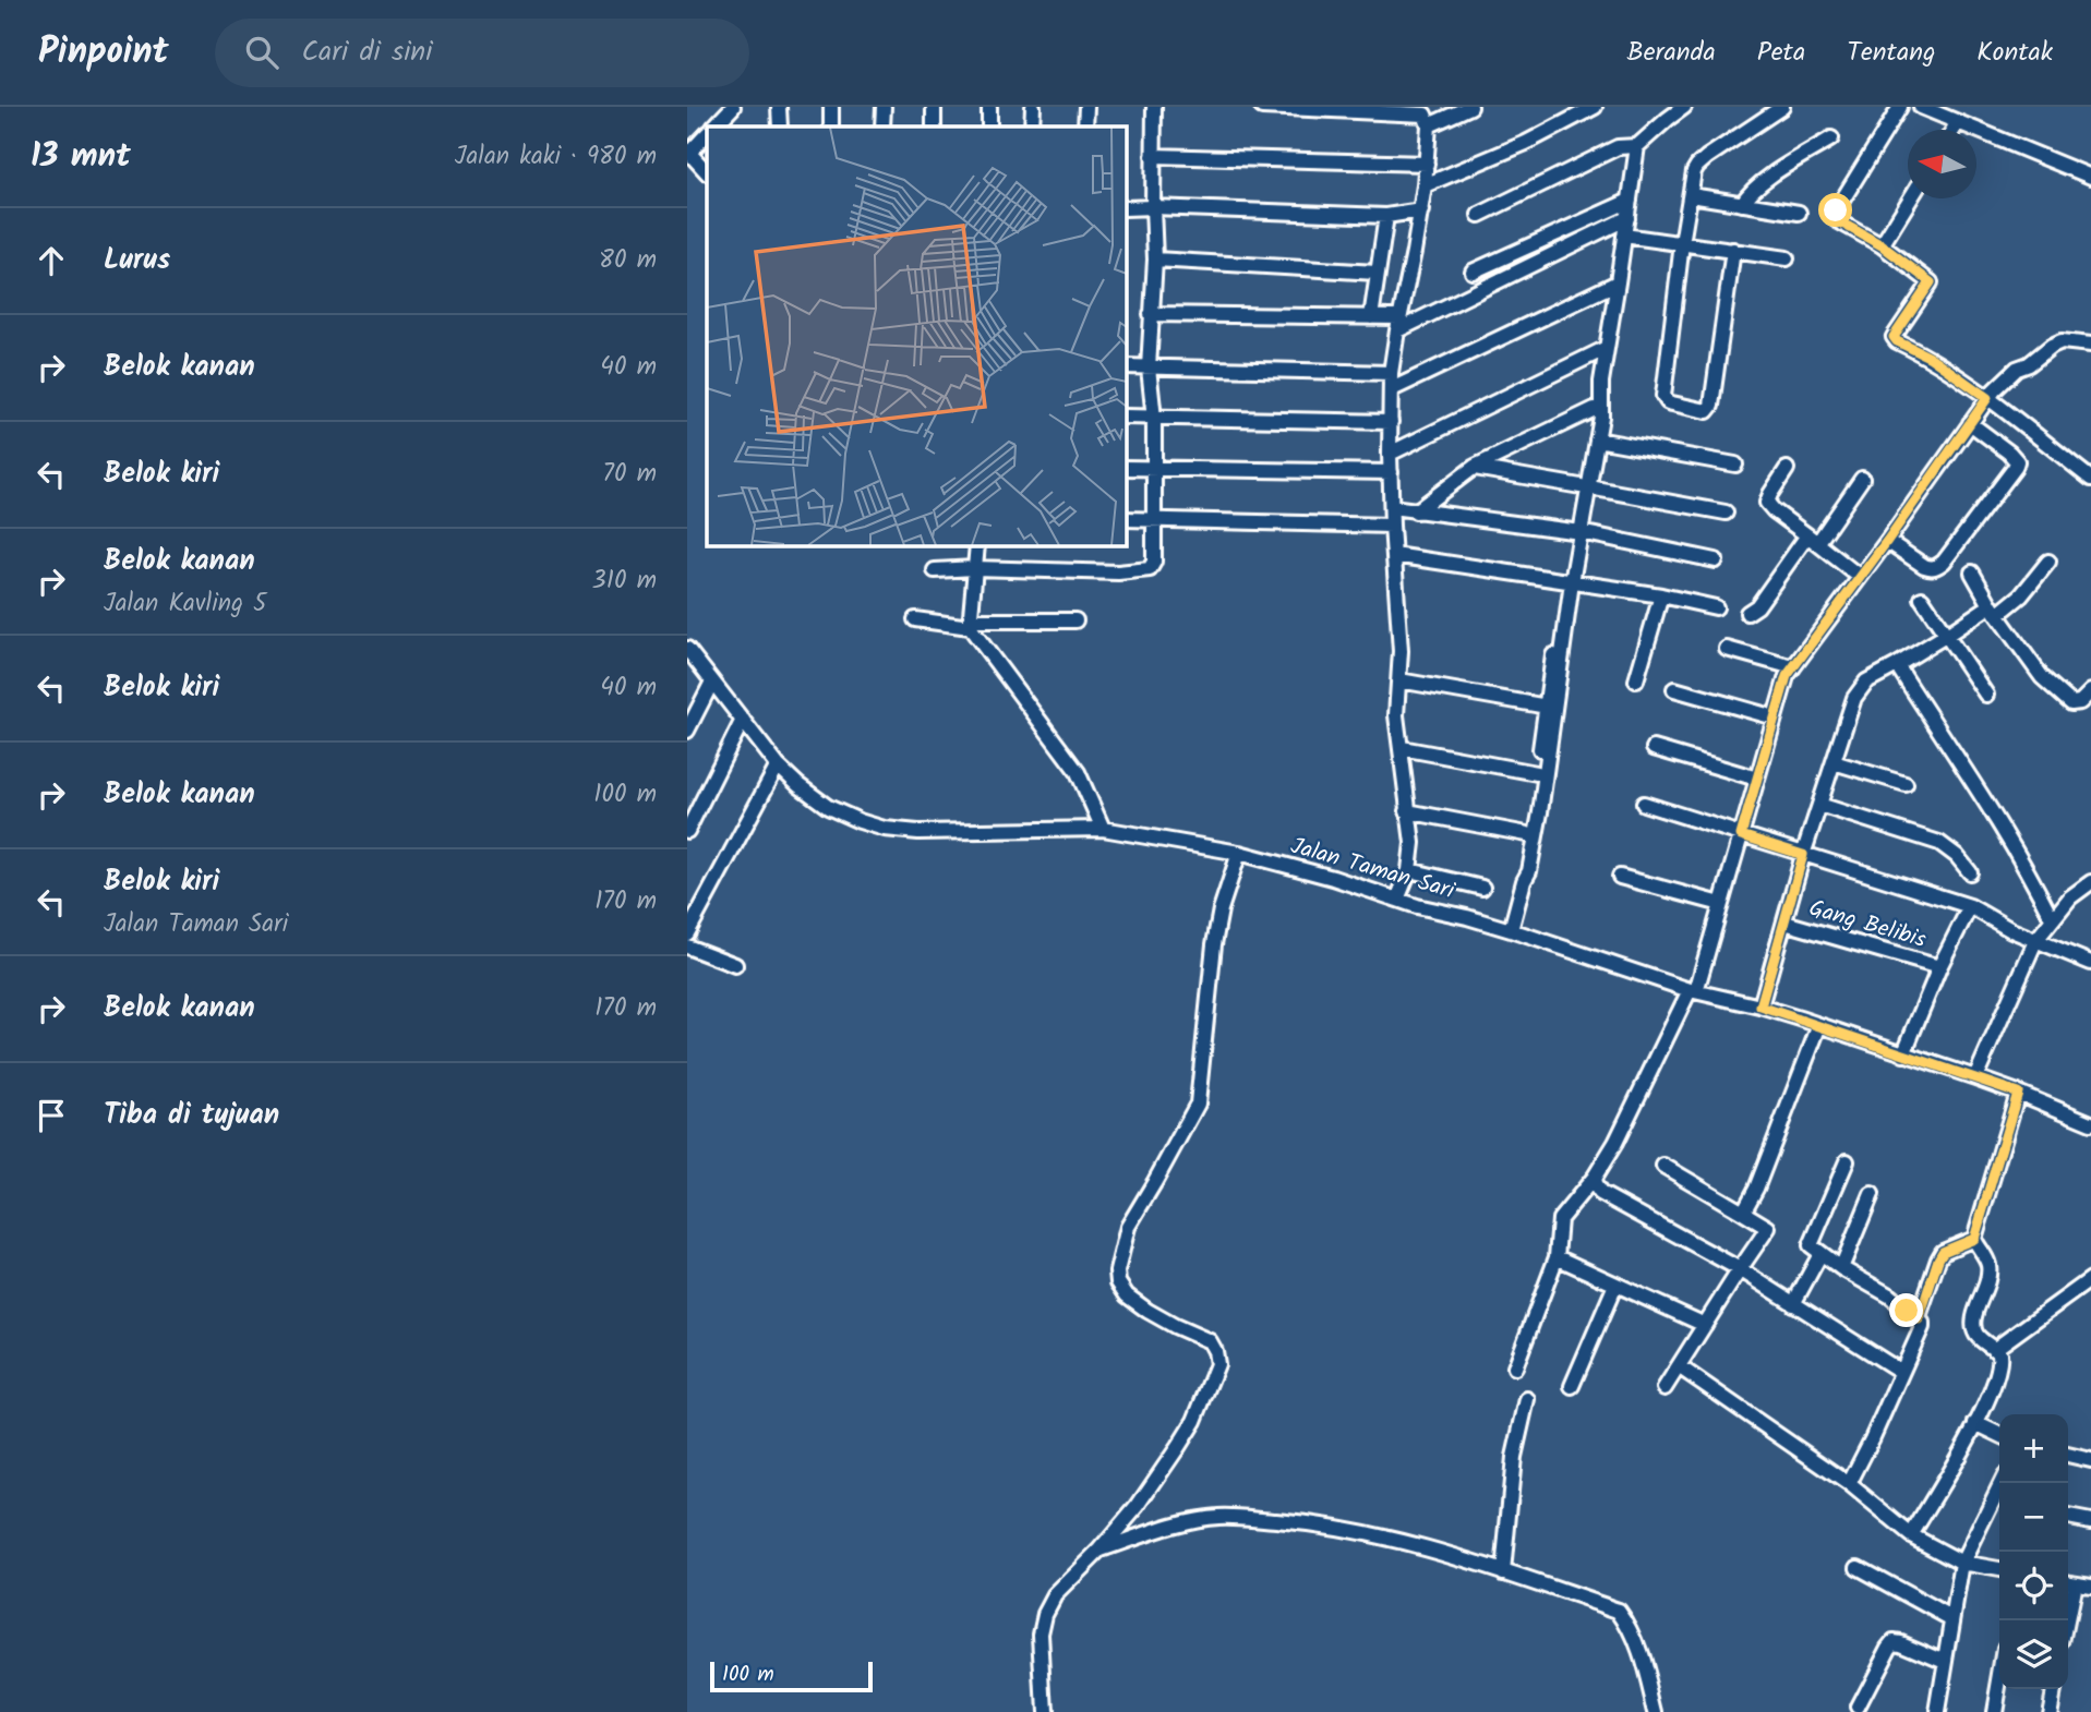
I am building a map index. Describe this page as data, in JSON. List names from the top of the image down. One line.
{"streets":{"street":["Jalan Taman Sari","Gang Belibis"]},"scale_bar":"100 m","north":"left","page":{"header":"Pinpoint","search":"Cari di sini","nav":["Beranda","Peta","Tentang","Kontak"],"heading":["13 mnt","Jalan kaki · 980 m"],"list":[["Lurus","80 m"],["Belok kanan","40 m"],["Belok kiri","70 m"],["Belok kanan","Jalan Kavling 5","310 m"],["Belok kiri","40 m"],["Belok kanan","100 m"],["Belok kiri","Jalan Taman Sari","170 m"],["Belok kanan","170 m"],"Tiba di tujuan"],"map_buttons":["+","−"],"scale":"100 m"}}
